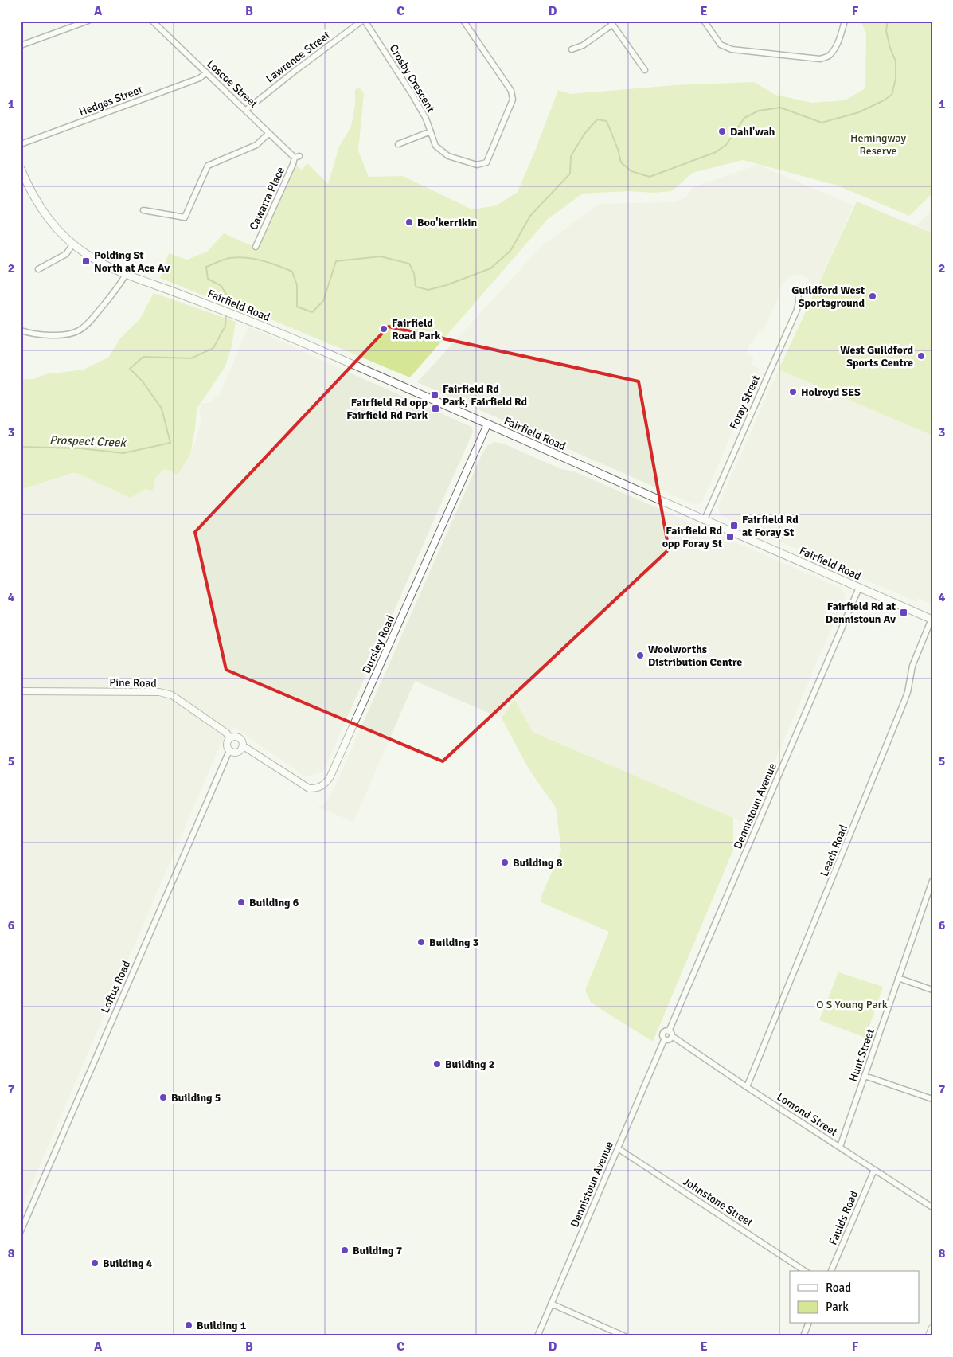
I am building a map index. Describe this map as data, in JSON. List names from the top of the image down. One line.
{"streets":{"main road":["Fairfield Road"],"street":["Lawrence Street","Crosby Crescent","Loscoe Street","Hedges Street","Cawarra Place","Foray Street","Dursley Road","Pine Road","Dennistoun Avenue","Leach Road","Loftus Road","Hunt Street","Lomond Street","Johnstone Street","Faulds Road"]},"crossings":[["Lawrence Street","Crosby Crescent"],["Lawrence Street","Loscoe Street"],["Loscoe Street","Hedges Street"],["Loscoe Street","Cawarra Place"],["Fairfield Road","Foray Street"],["Fairfield Road","Dursley Road"],["Fairfield Road","Dennistoun Avenue"],["Fairfield Road","Leach Road"],["Dursley Road","Pine Road"],["Dursley Road","Loftus Road"],["Pine Road","Loftus Road"],["Dennistoun Avenue","Lomond Street"],["Dennistoun Avenue","Johnstone Street"],["Leach Road","Lomond Street"],["Hunt Street","Lomond Street"],["Lomond Street","Faulds Road"]],"water":["Prospect Creek"],"parks":["Hemingway Reserve","O S Young Park"],"places":{"other":["Dahl'wah","Boo'kerrikin","Guildford West Sportsground","Fairfield Road Park","West Guildford Sports Centre","Holroyd SES","Woolworths Distribution Centre","Building 8","Building 6","Building 3","Building 2","Building 5","Building 7","Building 4","Building 1"],"transit":["Polding St North at Ace Av","Fairfield Rd Park, Fairfield Rd","Fairfield Rd opp Fairfield Rd Park","Fairfield Rd at Foray St","Fairfield Rd opp Foray St","Fairfield Rd at Dennistoun Av"]},"legend":["Road","Park"],"grid":{"columns":["A","B","C","D","E","F"],"rows":["1","2","3","4","5","6","7","8"]}}
